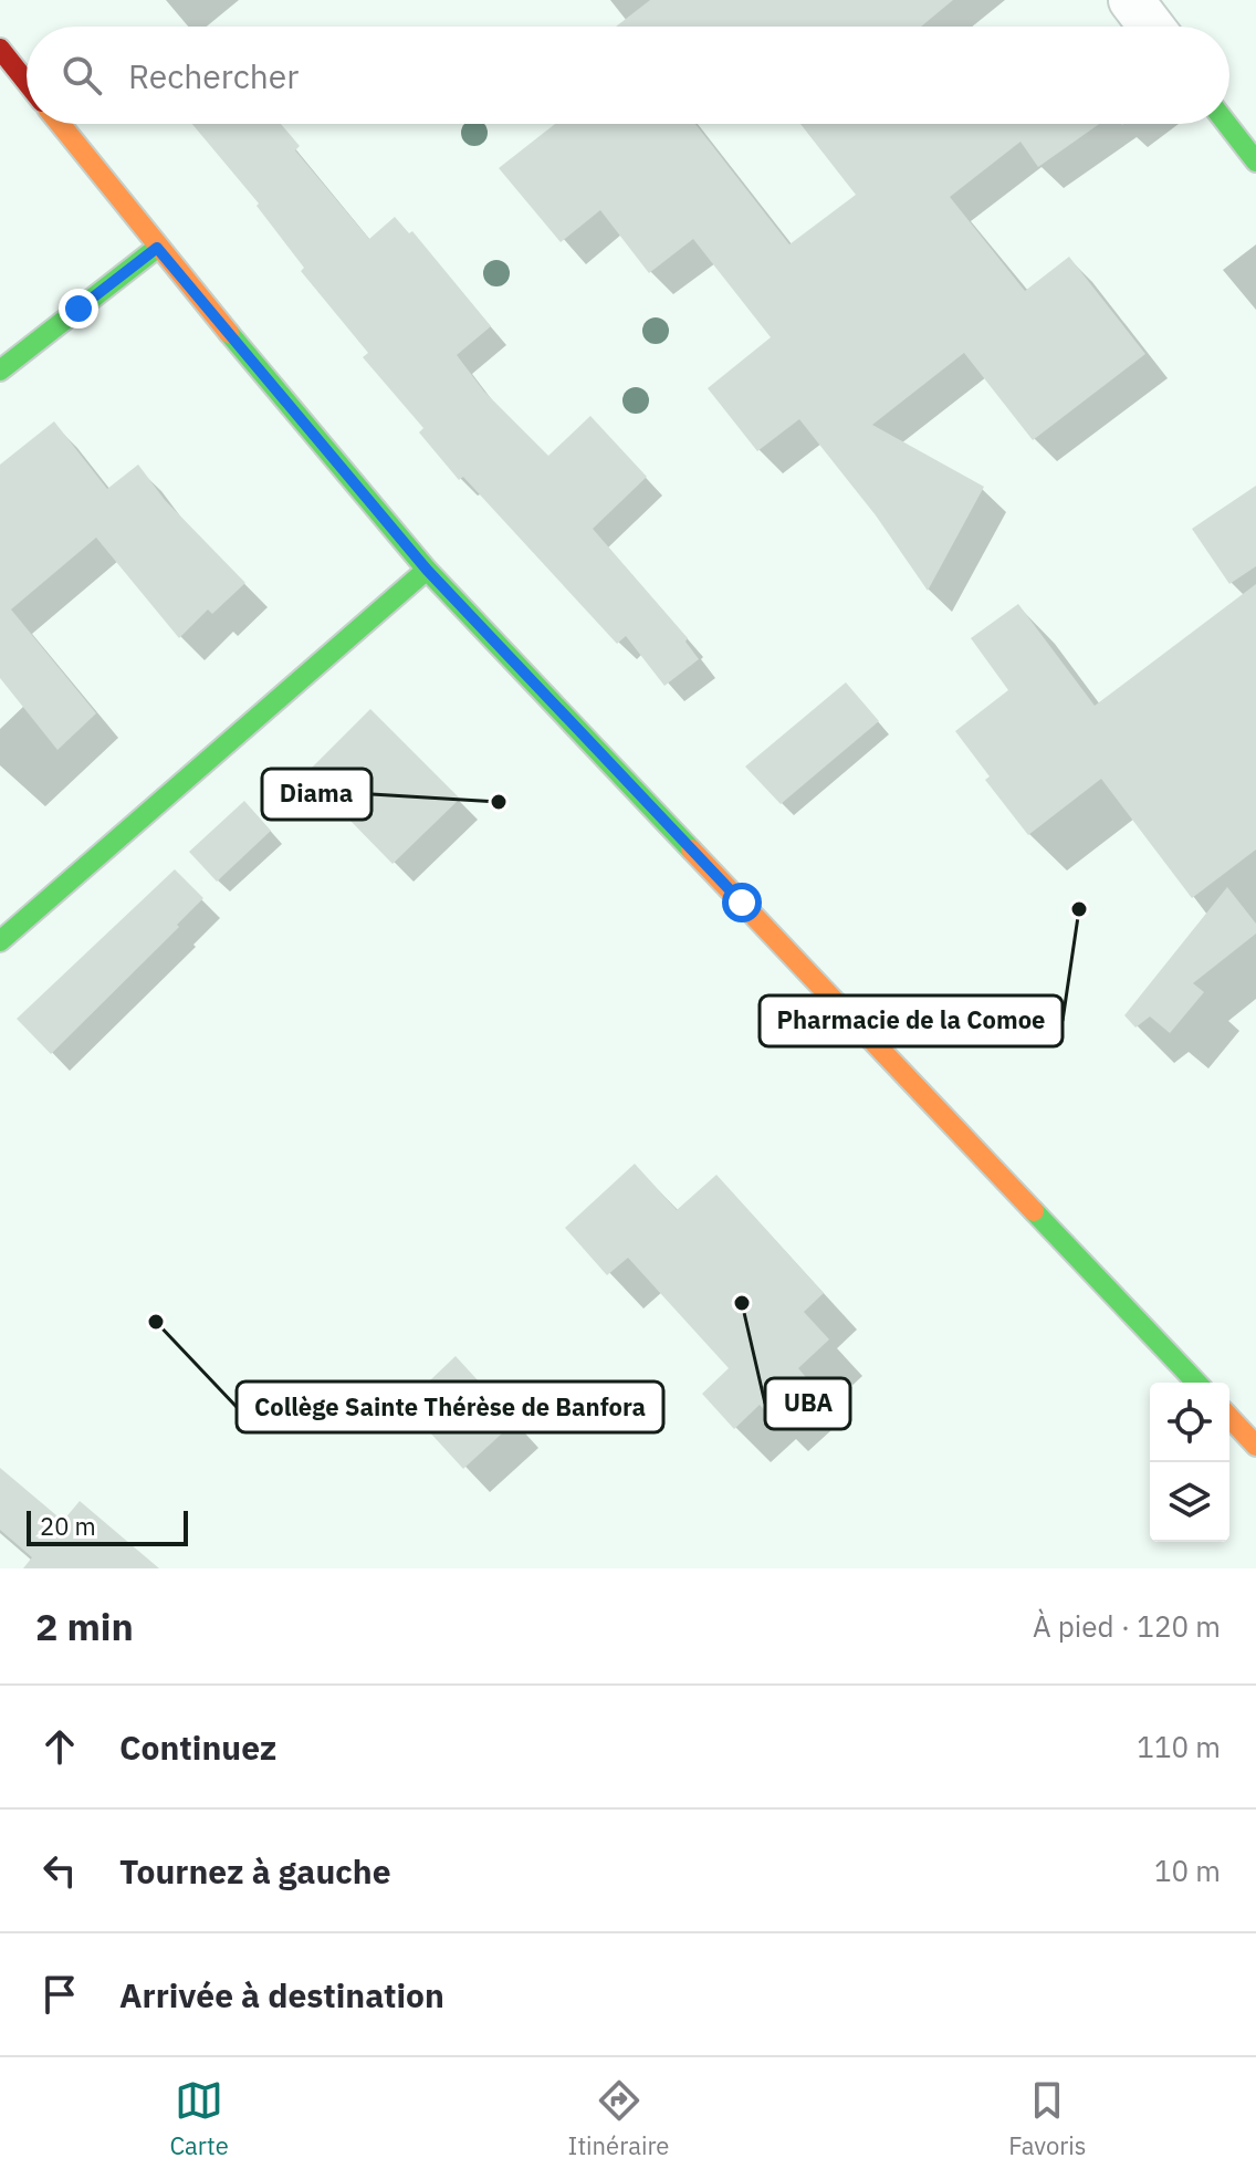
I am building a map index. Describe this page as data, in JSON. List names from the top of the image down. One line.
{"places":["Diama","Pharmacie de la Comoe","UBA","Collège Sainte Thérèse de Banfora"],"scale_bar":"20 m","page":{"search":"Rechercher","scale":"20 m","heading":["2 min","À pied · 120 m"],"list":[["Continuez","110 m"],["Tournez à gauche","10 m"],"Arrivée à destination"],"nav":["Carte","Itinéraire","Favoris"]}}
